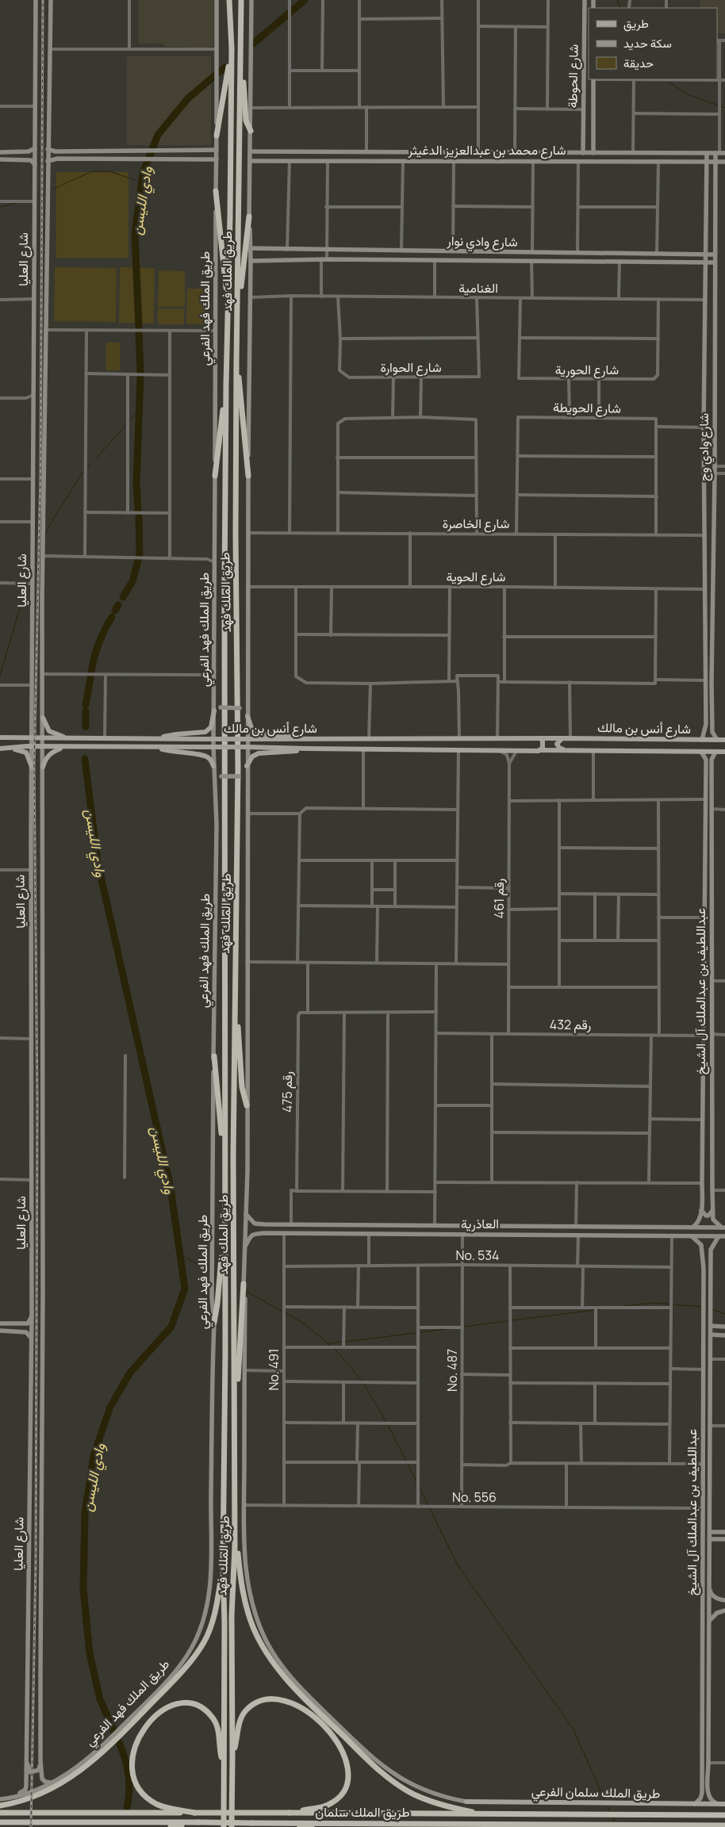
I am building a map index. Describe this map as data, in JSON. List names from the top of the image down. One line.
{"streets":{"highway":["طريق الملك فهد","طريق الملك سلمان"],"main road":["شارع الحوطة","شارع محمد بن عبدالعزيز الدغيثر","شارع وادي نوار","شارع العليا","طريق الملك فهد الفرعي","شارع وادي وج","شارع أنس بن مالك","عبداللطيف بن عبدالملك آل الشيخ","العاذرية","طريق الملك سلمان الفرعي"],"street":["الغنامية","شارع الحوارة","شارع الحورية","شارع الحويطة","شارع الخاصرة","شارع الحوية","رقم 461","رقم 432","رقم 475","No. 534","No. 491","No. 487","No. 556"]},"crossings":[["شارع الحوطة","شارع محمد بن عبدالعزيز الدغيثر"],["شارع محمد بن عبدالعزيز الدغيثر","شارع وادي وج"],["شارع وادي نوار","شارع وادي وج"],["شارع العليا","طريق الملك فهد الفرعي"],["شارع العليا","شارع أنس بن مالك"],["الغنامية","شارع الحوارة"],["الغنامية","شارع الحورية"],["الغنامية","شارع وادي وج"],["طريق الملك فهد الفرعي","شارع أنس بن مالك"],["شارع الحويطة","شارع الخاصرة"],["شارع وادي وج","شارع الخاصرة"],["شارع وادي وج","شارع الحوية"],["شارع وادي وج","شارع أنس بن مالك"],["شارع أنس بن مالك","عبداللطيف بن عبدالملك آل الشيخ"],["رقم 461","رقم 432"],["عبداللطيف بن عبدالملك آل الشيخ","رقم 432"],["عبداللطيف بن عبدالملك آل الشيخ","العاذرية"],["عبداللطيف بن عبدالملك آل الشيخ","No. 556"],["رقم 475","العاذرية"],["العاذرية","No. 491"],["العاذرية","No. 487"],["No. 534","No. 491"],["No. 534","No. 487"],["No. 491","No. 556"],["No. 487","No. 556"]],"water":["وادي الليسن"],"legend":["طريق","سكة حديد","حديقة"]}
